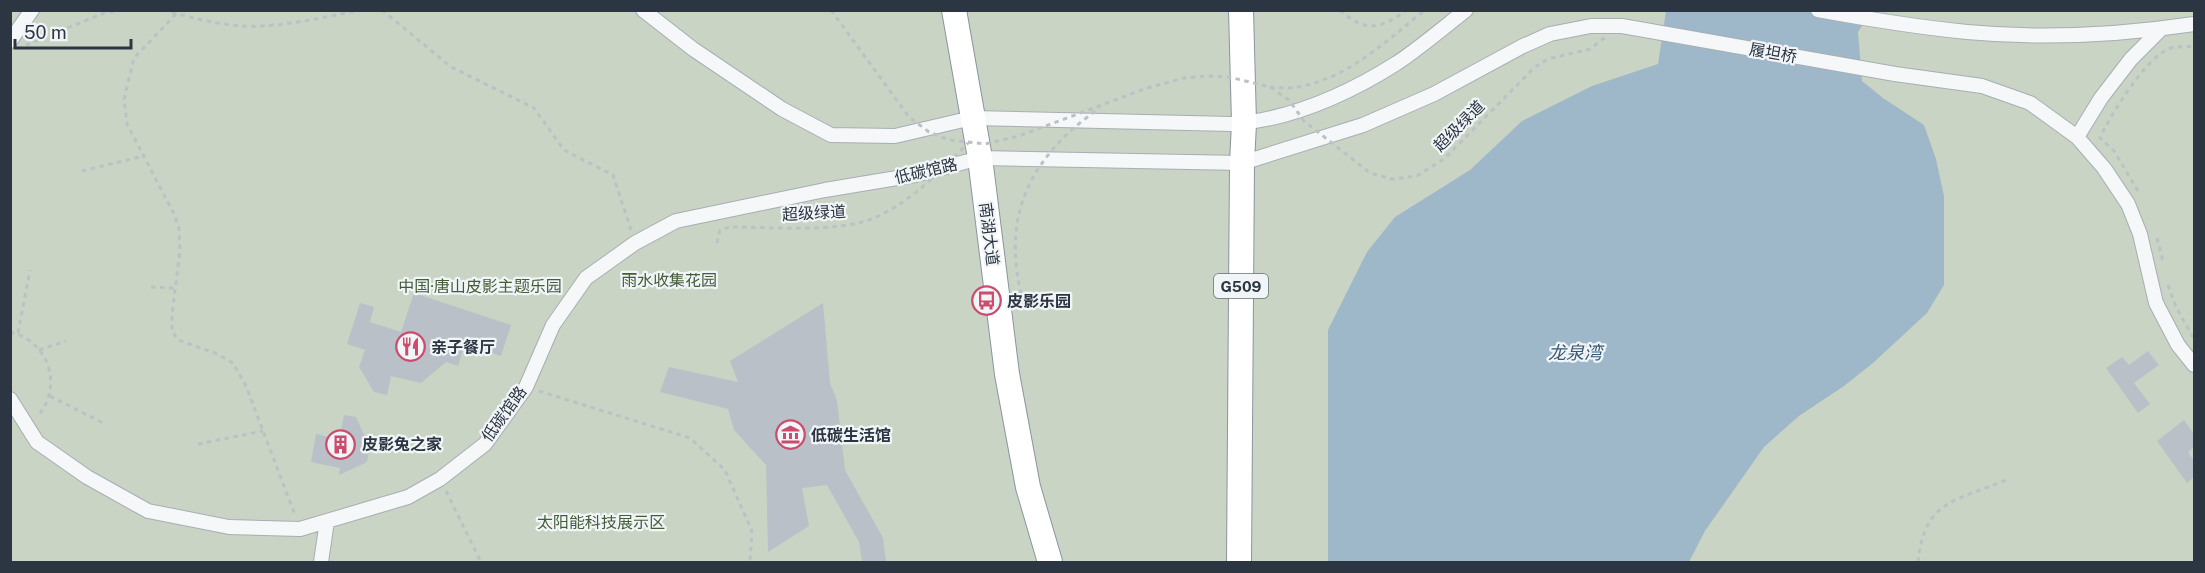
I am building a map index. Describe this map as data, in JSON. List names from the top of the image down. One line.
{"streets":{"highway":["南湖大道","G509"],"street":["履坦桥","低碳馆路"],"path":["超级绿道"]},"crossings":[["履坦桥","低碳馆路"],["履坦桥","G509"],["超级绿道","低碳馆路"],["超级绿道","南湖大道"],["低碳馆路","南湖大道"],["低碳馆路","G509"]],"water":["龙泉湾"],"parks":["雨水收集花园","中国·唐山皮影主题乐园","太阳能科技展示区"],"places":{"bus stop":["皮影乐园"],"restaurant":["亲子餐厅"],"museum":["低碳生活馆"],"building":["皮影兔之家"]},"scale_bar":"50 m"}
